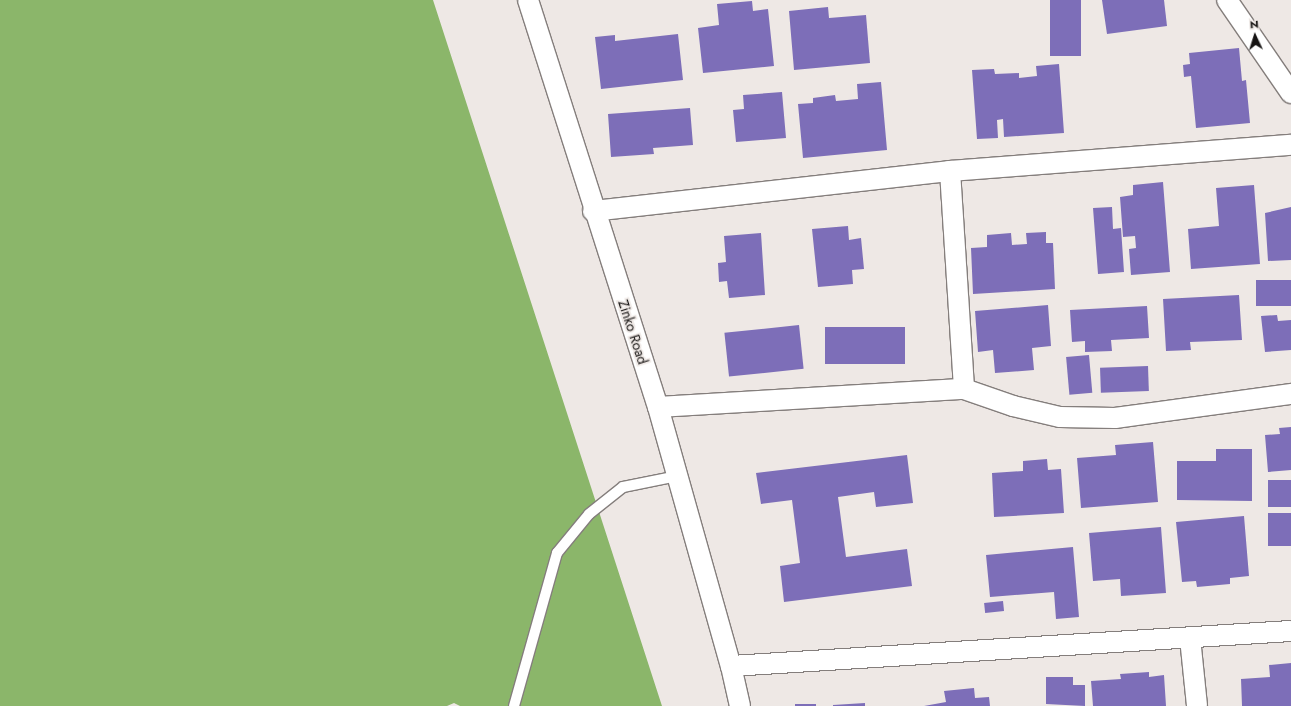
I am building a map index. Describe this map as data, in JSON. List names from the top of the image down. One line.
{"streets":{"street":["Zinko Road"]},"north":"top"}
